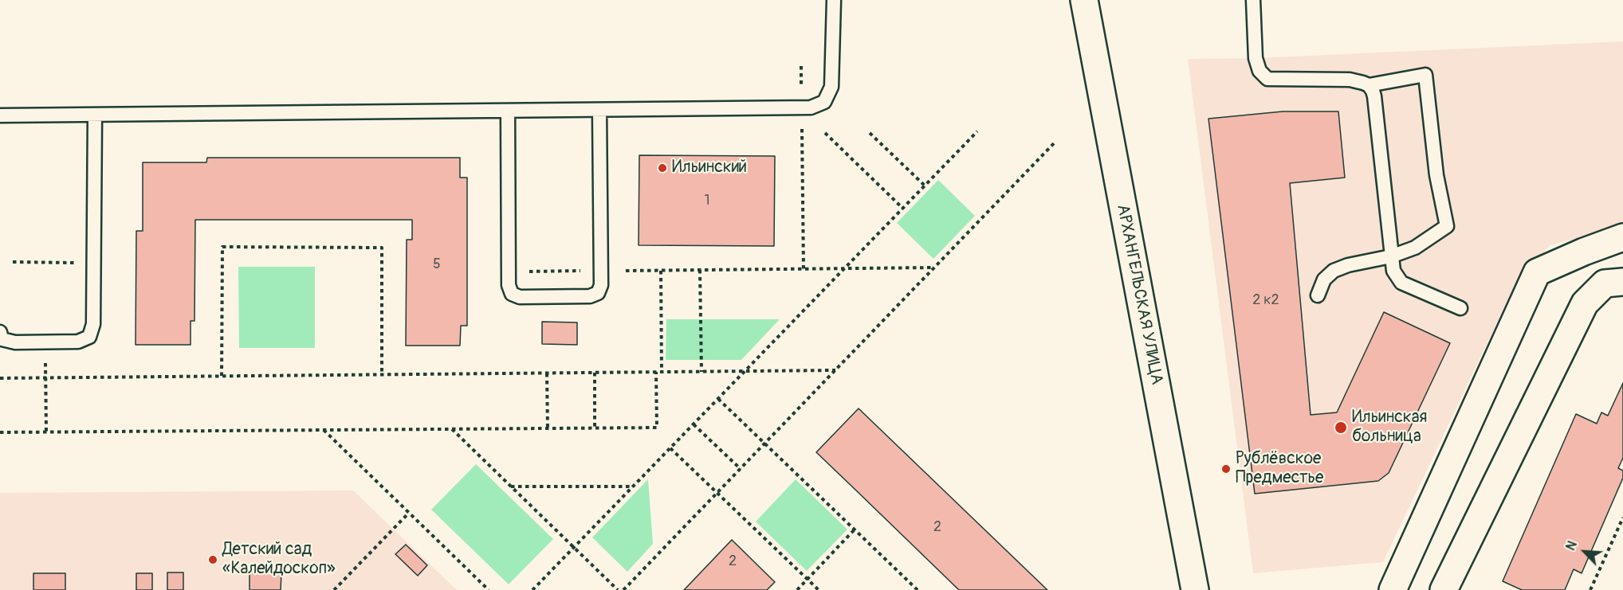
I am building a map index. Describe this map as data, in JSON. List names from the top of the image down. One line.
{"streets":{"street":["АРХАНГЕЛЬСКАЯ УЛИЦА"]},"places":["Ильинский","Ильинская больница","Рублёвское Предместье","Детский сад «Калейдоскоп»"],"house_numbers":["1","5","2 к2","2","2"],"north":"top left"}
